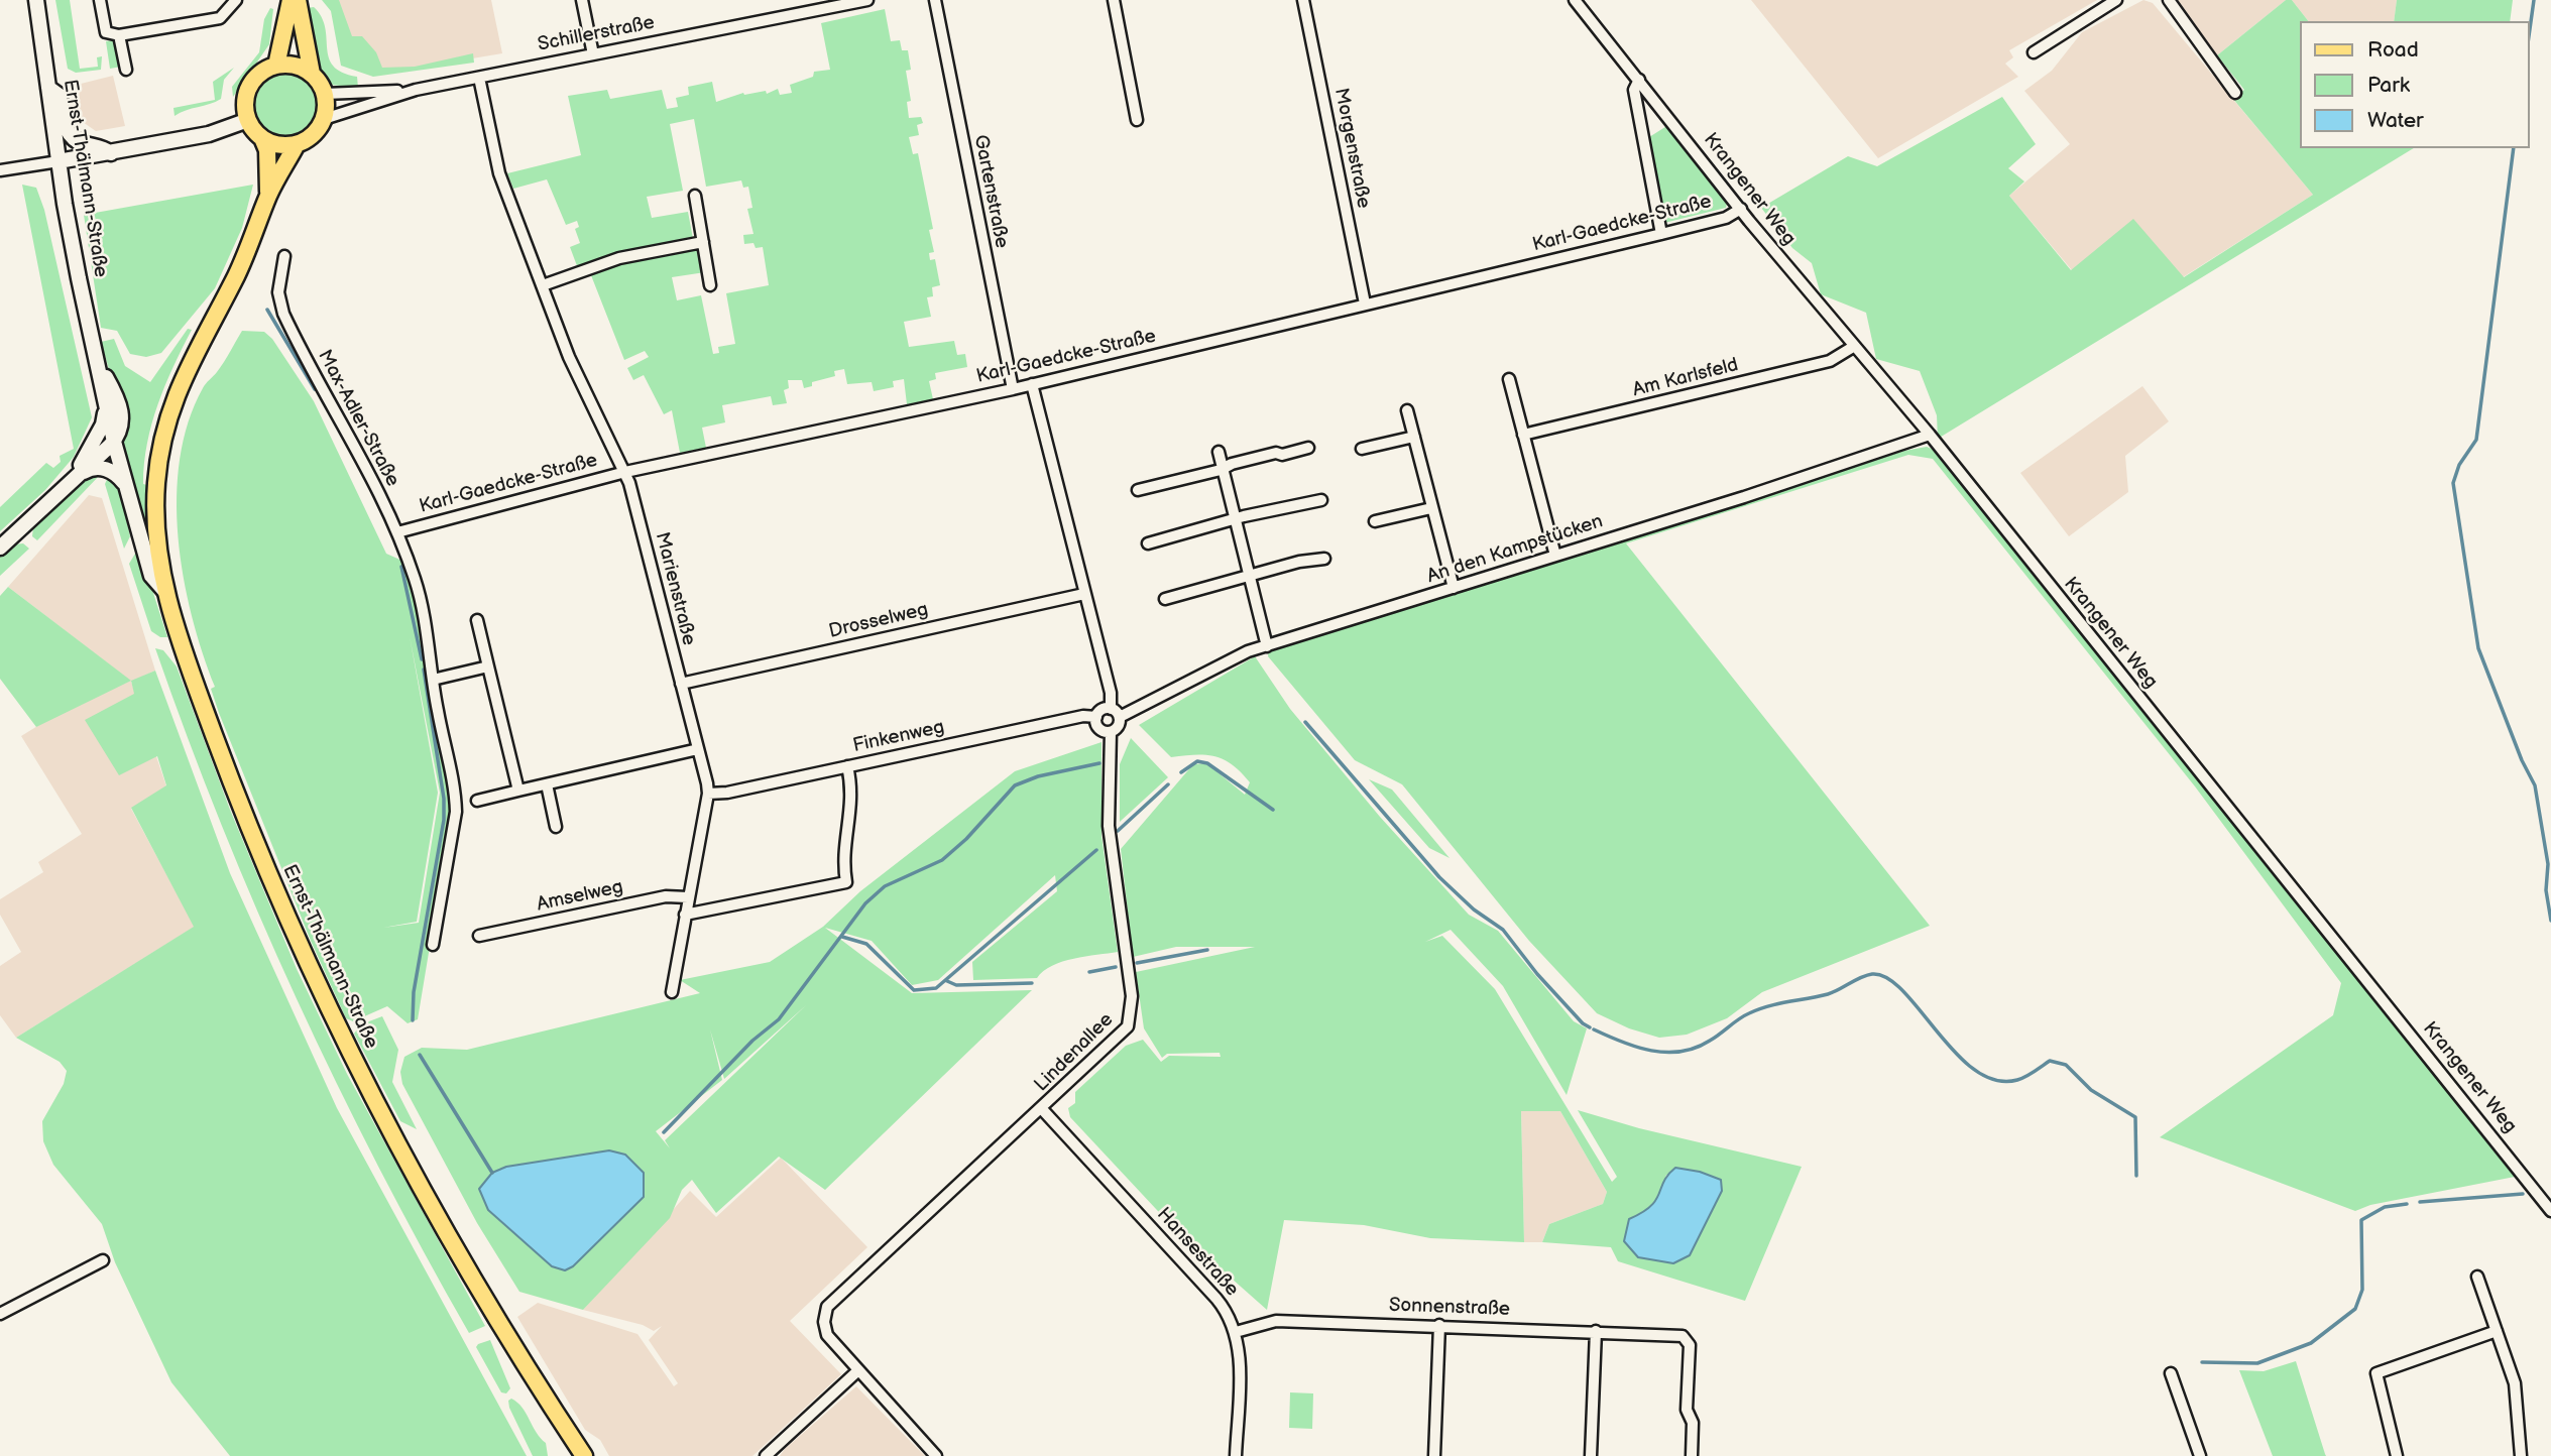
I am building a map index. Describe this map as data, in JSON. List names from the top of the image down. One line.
{"streets":{"main road":["Ernst-Thälmann-Straße"],"street":["Schillerstraße","Morgenstraße","Krangener Weg","Gartenstraße","Karl-Gaedcke-Straße","Am Karlsfeld","Max-Adler-Straße","An den Kampstücken","Marienstraße","Drosselweg","Finkenweg","Amselweg","Lindenallee","Hansestraße","Sonnenstraße"]},"crossings":[["Schillerstraße","Marienstraße"],["Morgenstraße","Karl-Gaedcke-Straße"],["Krangener Weg","Karl-Gaedcke-Straße"],["Krangener Weg","Am Karlsfeld"],["Krangener Weg","An den Kampstücken"],["Gartenstraße","Karl-Gaedcke-Straße"],["Karl-Gaedcke-Straße","Max-Adler-Straße"],["Karl-Gaedcke-Straße","Marienstraße"],["An den Kampstücken","Finkenweg"],["An den Kampstücken","Lindenallee"],["Marienstraße","Drosselweg"],["Marienstraße","Finkenweg"],["Marienstraße","Amselweg"],["Finkenweg","Lindenallee"],["Lindenallee","Hansestraße"],["Hansestraße","Sonnenstraße"]],"legend":["Road","Park","Water"]}
